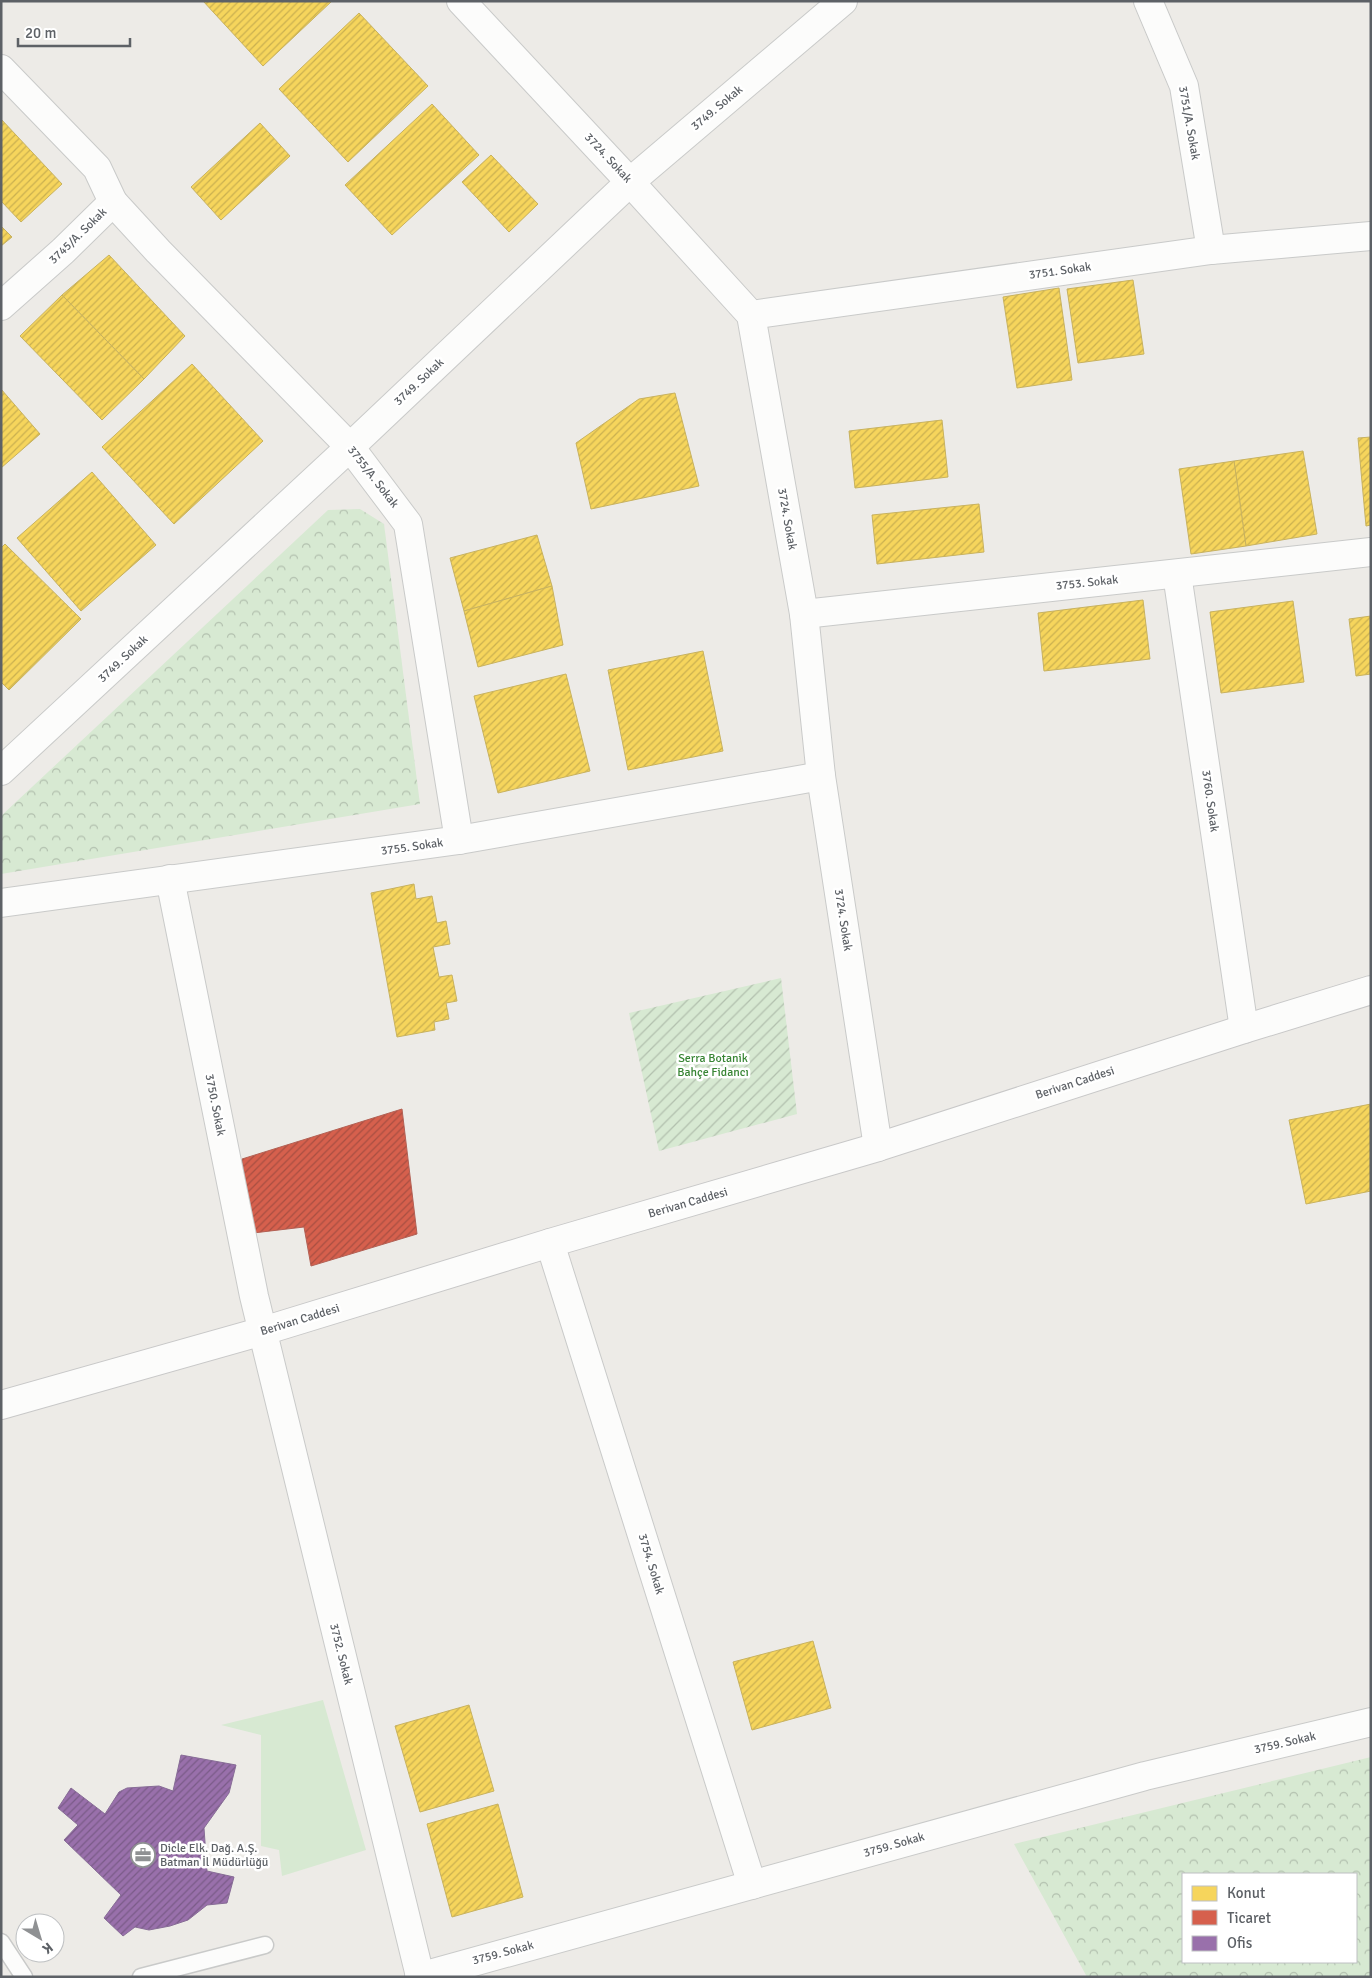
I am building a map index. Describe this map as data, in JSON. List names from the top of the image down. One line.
{"streets":{"street":["3749. Sokak","3751/A. Sokak","3724. Sokak","3745/A. Sokak","3751. Sokak","3755/A. Sokak","3753. Sokak","3760. Sokak","3755. Sokak","Berivan Caddesi","3750. Sokak","3754. Sokak","3752. Sokak","3759. Sokak"]},"crossings":[["3749. Sokak","3724. Sokak"],["3749. Sokak","3755/A. Sokak"],["3751/A. Sokak","3751. Sokak"],["3724. Sokak","3751. Sokak"],["3724. Sokak","3753. Sokak"],["3724. Sokak","3755. Sokak"],["3724. Sokak","Berivan Caddesi"],["3745/A. Sokak","3755/A. Sokak"],["3755/A. Sokak","3755. Sokak"],["3753. Sokak","3760. Sokak"],["3760. Sokak","Berivan Caddesi"],["3755. Sokak","3750. Sokak"],["Berivan Caddesi","3750. Sokak"],["Berivan Caddesi","3754. Sokak"],["Berivan Caddesi","3752. Sokak"],["3750. Sokak","3752. Sokak"],["3754. Sokak","3759. Sokak"],["3752. Sokak","3759. Sokak"]],"parks":["Serra Botanik Bahçe Fidancı"],"places":{"office":["Dicle Elk. Dağ. A.Ş. Batman İl Müdürlüğü"]},"legend":["Konut","Ticaret","Ofis"],"scale_bar":"20 m","north":"bottom right"}
